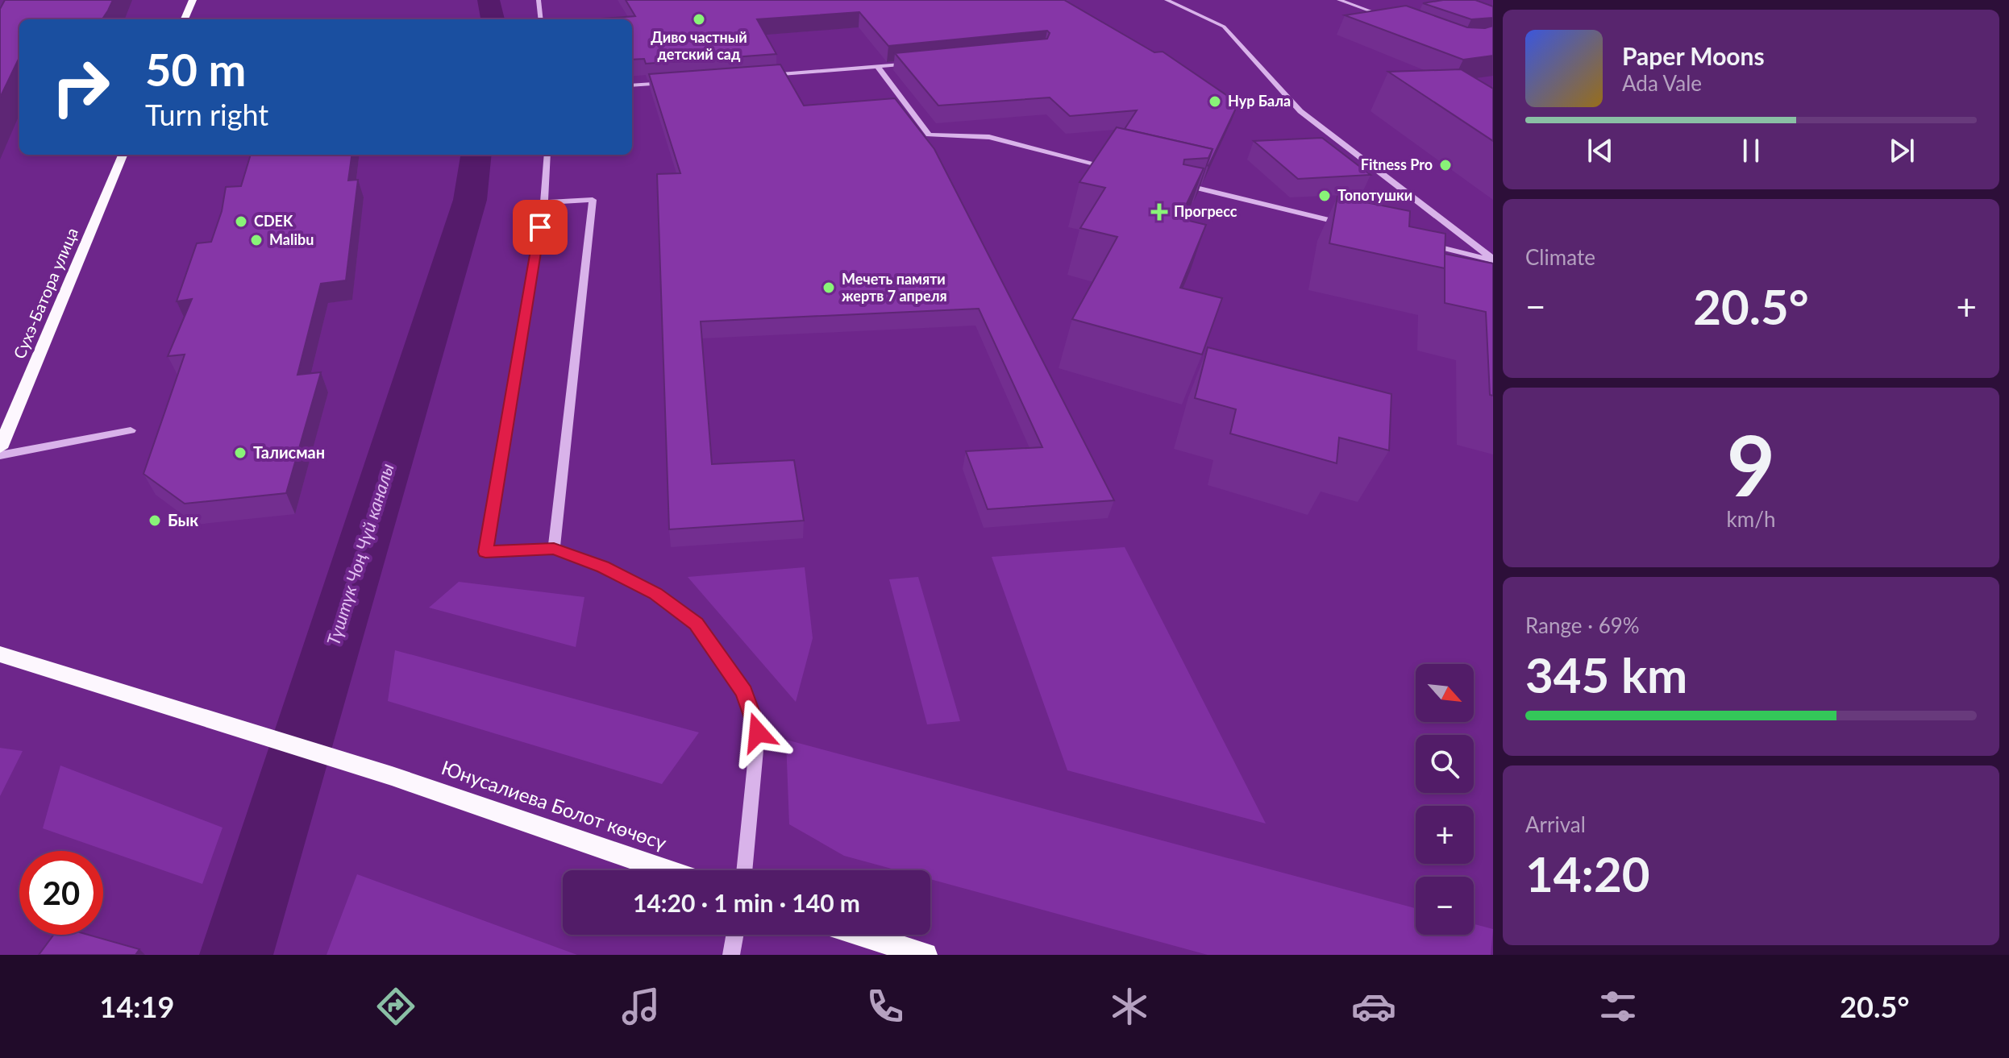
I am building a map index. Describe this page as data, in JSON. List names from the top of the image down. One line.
{"streets":{"main road":["Сухэ-Батора улица","Юнусалиева Болот көчөсү"]},"water":["Түштүк Чоң Чүй каналы"],"places":{"other":["Диво частный детский сад","Нур Бала","Fitness Pro","Топотушки","CDEK","Malibu","Мечеть памяти жертв 7 апреля","Талисман","Бык"],"health":["Прогресс"]},"north":"bottom right","page":{"turn":["50 m","Turn right"],"song":["Paper Moons","Ada Vale"],"tile":["Climate",["9","km/h"],["Range · 69%","345 km"],["Arrival","14:20"]],"heat":["−","20.5°","+"],"map_buttons":["+","−"],"limit":"20","trip":"14:20 · 1 min · 140 m","tabs":["14:19","20.5°"]}}
